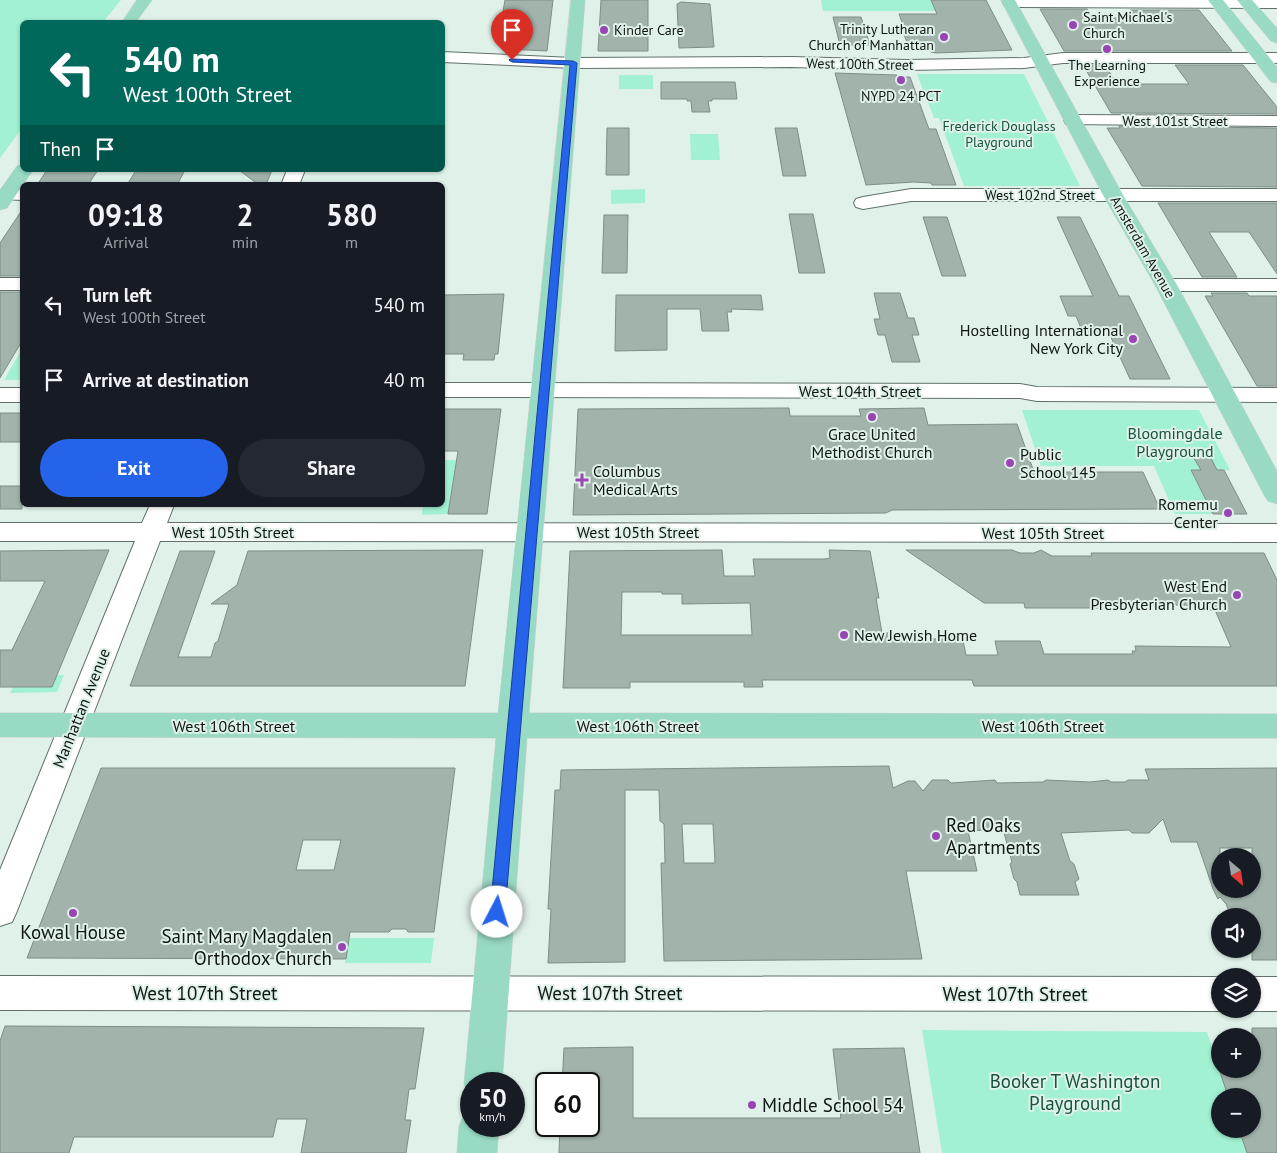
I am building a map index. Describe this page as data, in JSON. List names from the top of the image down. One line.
{"streets":{"main road":["Amsterdam Avenue","West 106th Street"],"street":["West 100th Street","West 101st Street","West 102nd Street","West 104th Street","West 105th Street","Manhattan Avenue","West 107th Street"]},"crossings":[["West 100th Street","Amsterdam Avenue"],["West 101st Street","Amsterdam Avenue"],["West 102nd Street","Amsterdam Avenue"],["Amsterdam Avenue","West 104th Street"],["West 105th Street","Manhattan Avenue"],["Manhattan Avenue","West 106th Street"]],"parks":["Frederick Douglass Playground","Bloomingdale Playground","Booker T Washington Playground"],"places":{"other":["Saint Michael's Church","Kinder Care","Trinity Lutheran Church of Manhattan","The Learning Experience","NYPD 24 PCT","Hostelling International New York City","Grace United Methodist Church","Public School 145","Romemu Center","West End Presbyterian Church","New Jewish Home","Red Oaks Apartments","Kowal House","Saint Mary Magdalen Orthodox Church","Middle School 54"],"health":["Columbus Medical Arts"]},"north":"bottom right","page":{"turn":["540 m","West 100th Street"],"then":"Then","eta":["09:18","Arrival","2","min","580","m"],"list":[{"name":"Turn left","note":"West 100th Street","value":"540 m"},{"name":"Arrive at destination","value":"40 m"}],"buttons":["Exit","Share"],"map_buttons":["+","−"],"speed":"50 km/h","limit":"60"}}
